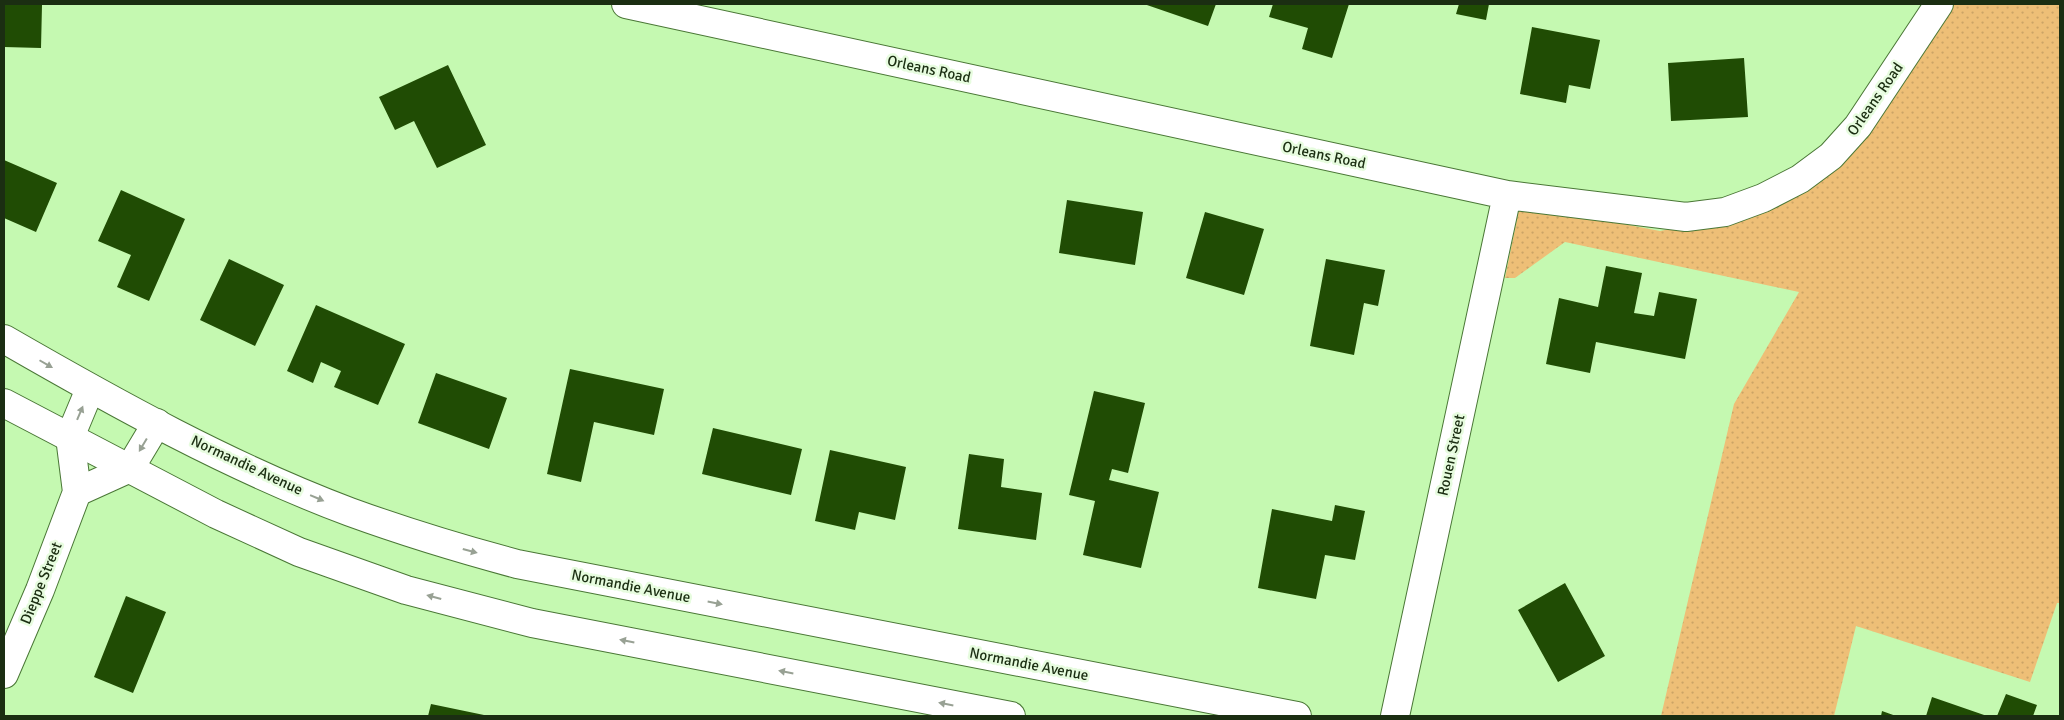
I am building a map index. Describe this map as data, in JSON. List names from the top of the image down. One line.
{"streets":{"street":["Orleans Road","Rouen Street","Normandie Avenue","Dieppe Street"]},"crossings":[["Orleans Road","Rouen Street"],["Normandie Avenue","Dieppe Street"]]}
